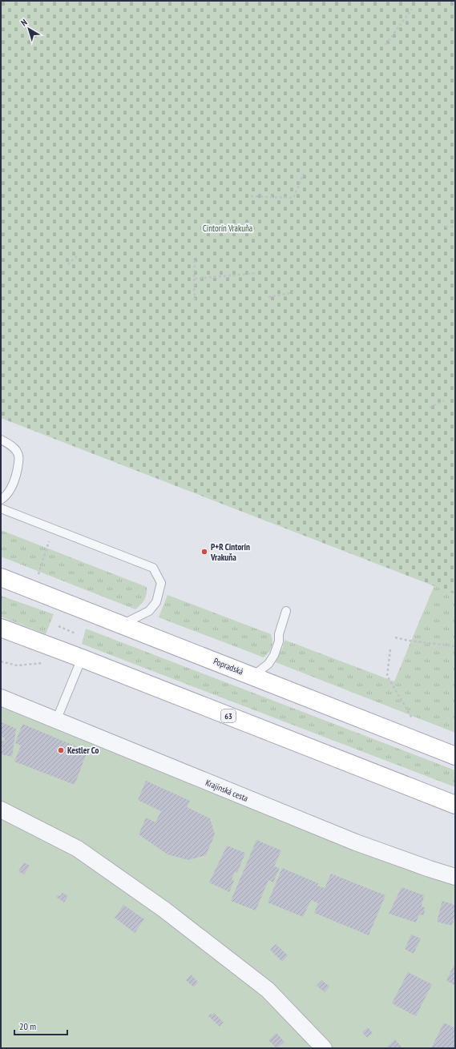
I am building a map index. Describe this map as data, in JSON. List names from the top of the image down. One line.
{"streets":{"main road":["Popradská","63"],"street":["Krajinská cesta"]},"parks":["Cintorín Vrakuňa"],"places":["P+R Cintorín Vrakuňa","Kestler Co"],"scale_bar":"20 m","north":"top left"}
